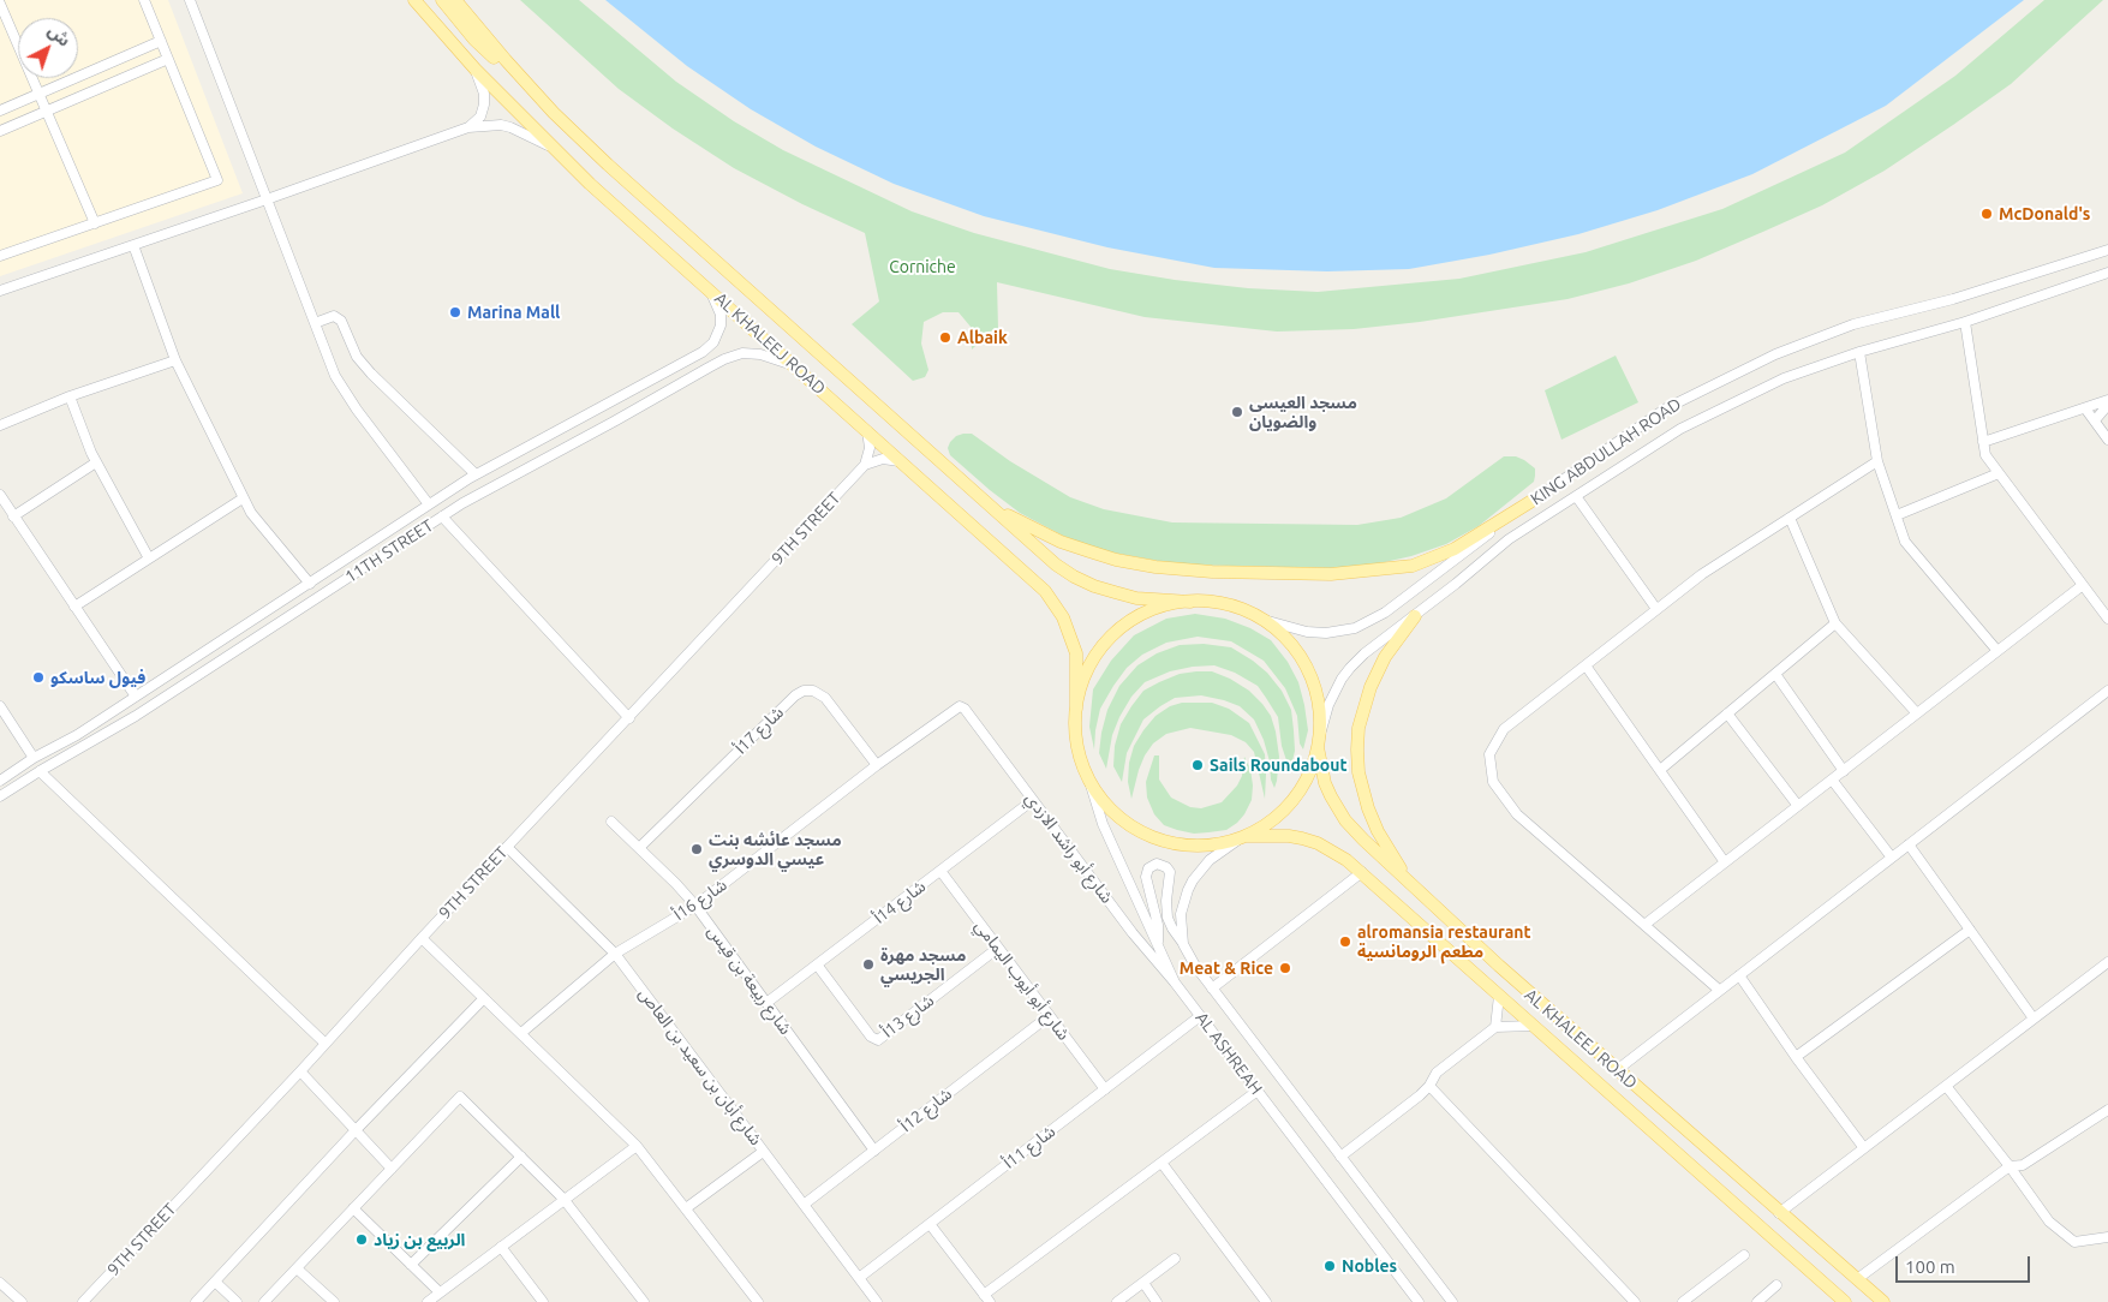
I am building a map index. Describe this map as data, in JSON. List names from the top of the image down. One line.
{"streets":{"main road":["AL KHALEEJ ROAD"],"street":["KING ABDULLAH ROAD","9TH STREET","11TH STREET","شارع 17أ","شارع أبو راشد الازدي","شارع 16أ","شارع 14أ","شارع ربيعة بن قيس","شارع أبو أيوب اليمامي","شارع 13أ","AL ASHREAH","شارع أبان بن سعيد بن العاص","شارع 12أ","شارع 11أ"]},"crossings":[["AL KHALEEJ ROAD","KING ABDULLAH ROAD"],["AL KHALEEJ ROAD","11TH STREET"],["AL KHALEEJ ROAD","AL ASHREAH"],["9TH STREET","شارع أبان بن سعيد بن العاص"],["شارع 17أ","شارع 16أ"],["شارع 17أ","شارع ربيعة بن قيس"],["شارع أبو راشد الازدي","شارع 16أ"],["شارع أبو راشد الازدي","شارع 14أ"],["شارع أبو راشد الازدي","AL ASHREAH"],["شارع 16أ","شارع ربيعة بن قيس"],["شارع 16أ","شارع أبان بن سعيد بن العاص"],["شارع 14أ","شارع ربيعة بن قيس"],["شارع 14أ","شارع أبو أيوب اليمامي"],["شارع 14أ","شارع 13أ"],["شارع ربيعة بن قيس","شارع 12أ"],["شارع أبو أيوب اليمامي","شارع 13أ"],["شارع أبو أيوب اليمامي","شارع 12أ"],["شارع أبو أيوب اليمامي","شارع 11أ"],["AL ASHREAH","شارع 11أ"],["شارع أبان بن سعيد بن العاص","شارع 12أ"],["شارع أبان بن سعيد بن العاص","شارع 11أ"]],"parks":["Corniche"],"places":["McDonald's","Marina Mall","Albaik","مسجد العيسى والضويان","فيول ساسكو","Sails Roundabout","مسجد عائشه بنت عيسي الدوسري","alromansia restaurant مطعم الرومانسية","مسجد مهرة الجريسي","Meat & Rice","الربيع بن زياد","Nobles"],"scale_bar":"100 m","north":"top right"}
